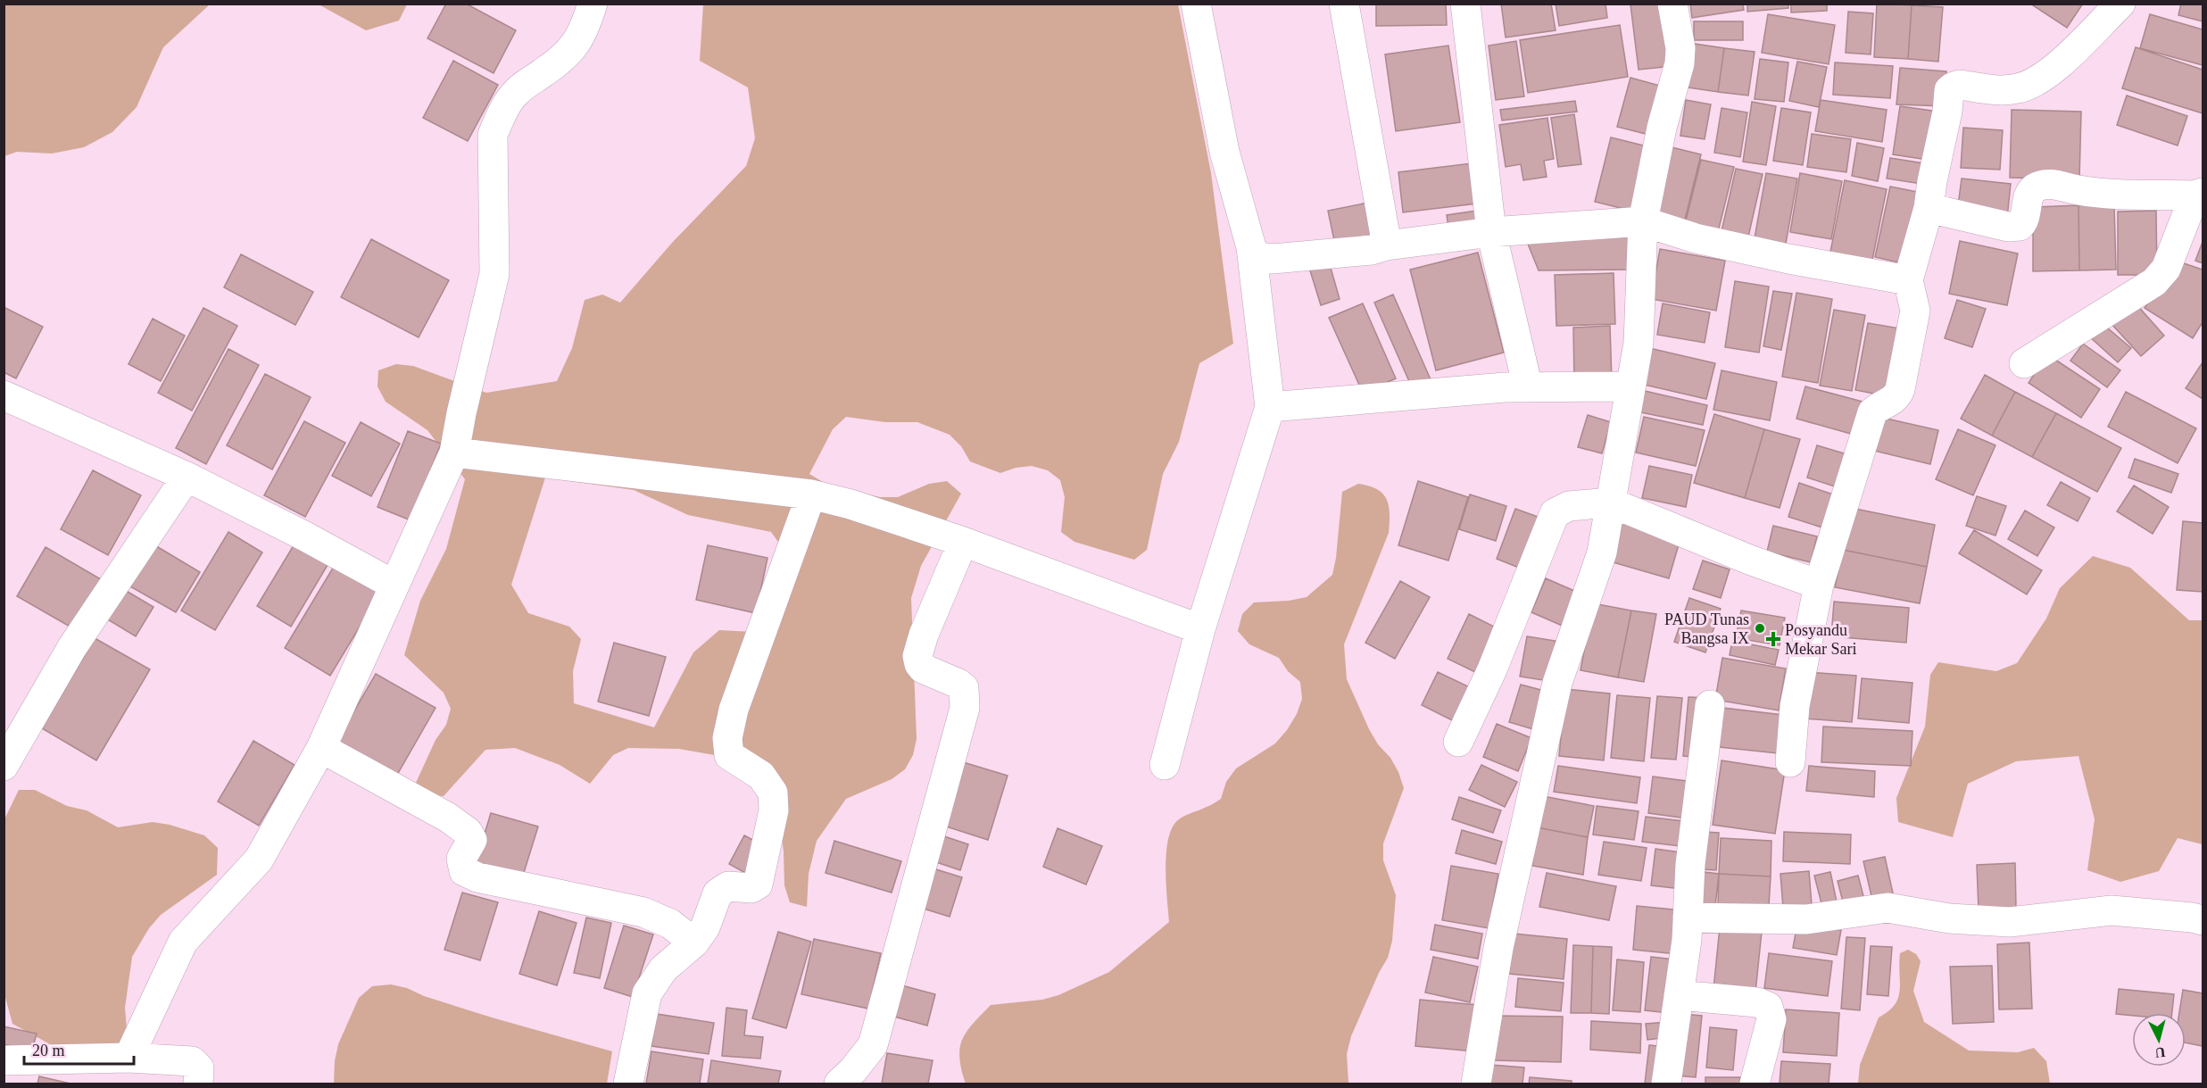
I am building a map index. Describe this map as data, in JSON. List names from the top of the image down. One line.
{"places":{"other":["PAUD Tunas Bangsa IX"],"health":["Posyandu Mekar Sari"]},"scale_bar":"20 m","north":"bottom"}
